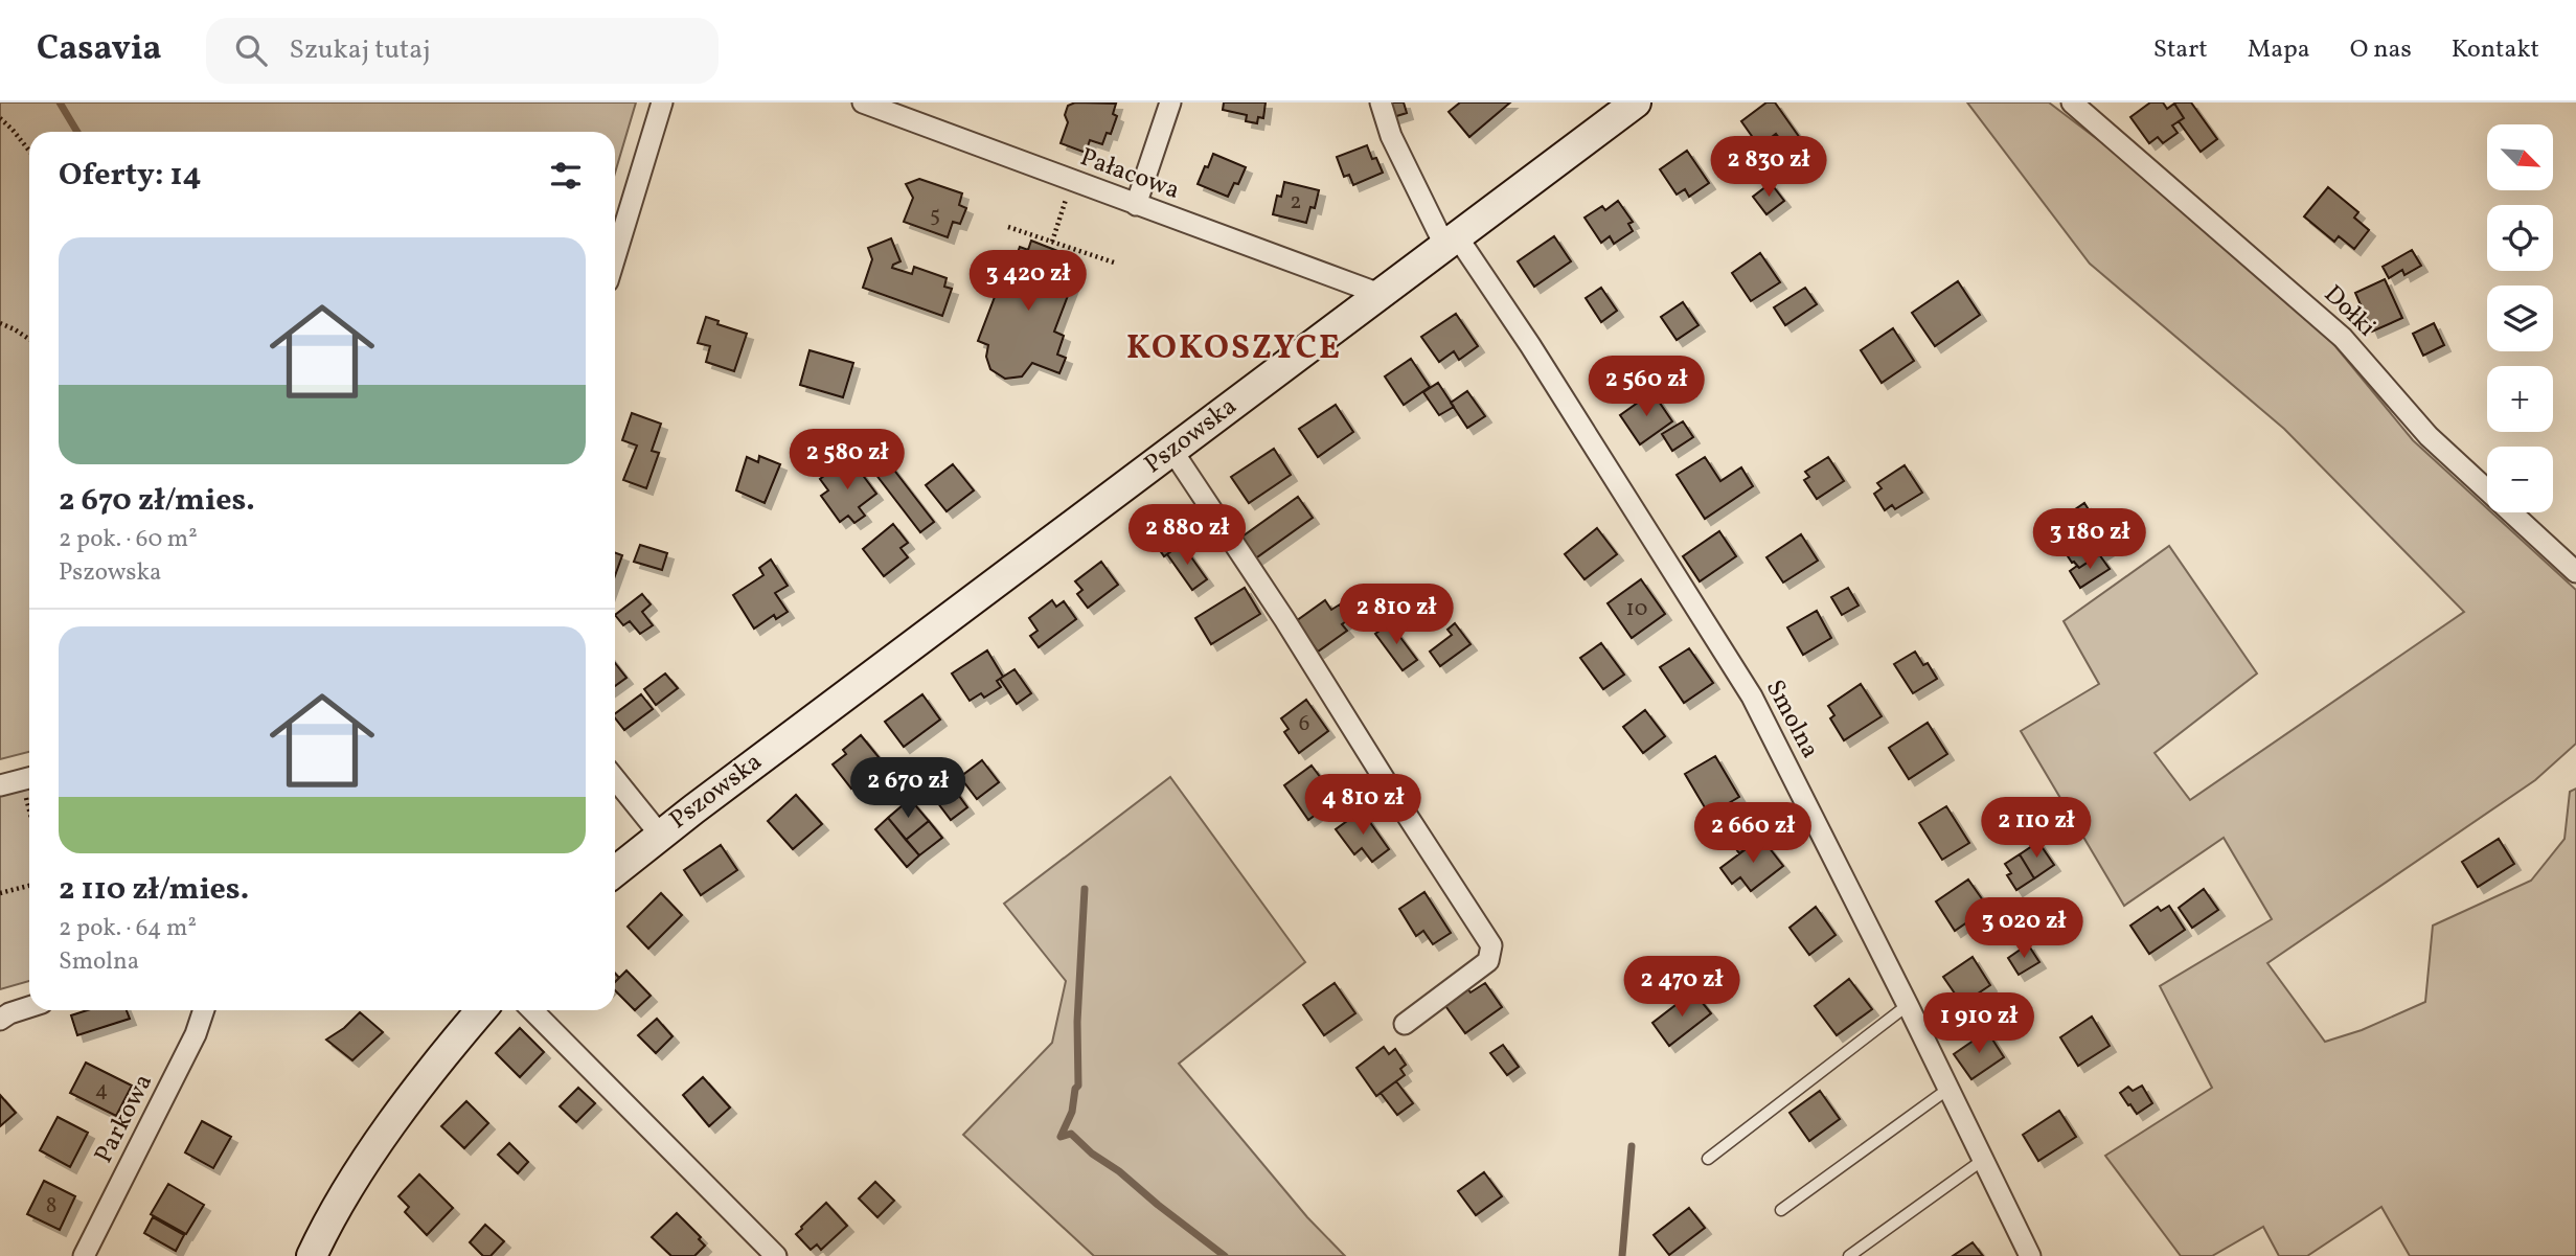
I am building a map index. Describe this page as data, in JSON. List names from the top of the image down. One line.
{"streets":{"main road":["Pszowska"],"street":["Pałacowa","Dołki","Smolna","Parkowa"]},"crossings":[["Pałacowa","Pszowska"],["Pszowska","Smolna"]],"districts":["KOKOSZYCE"],"house_numbers":["2","5","10","6","4","8"],"north":"bottom right","page":{"header":"Casavia","search":"Szukaj tutaj","nav":["Start","Mapa","O nas","Kontakt"],"map_buttons":["+","−"],"heading":"Oferty: 14","price":["2 830 zł","3 420 zł","2 560 zł","2 580 zł","2 880 zł","3 180 zł","2 810 zł","2 670 zł","4 810 zł","2 110 zł","2 660 zł","3 020 zł","2 470 zł","1 910 zł"],"list":[{"name":"2 670 zł/mies.","note":"2 pok. · 60 m² · Pszowska"},{"name":"2 110 zł/mies.","note":"2 pok. · 64 m² · Smolna"}]}}
